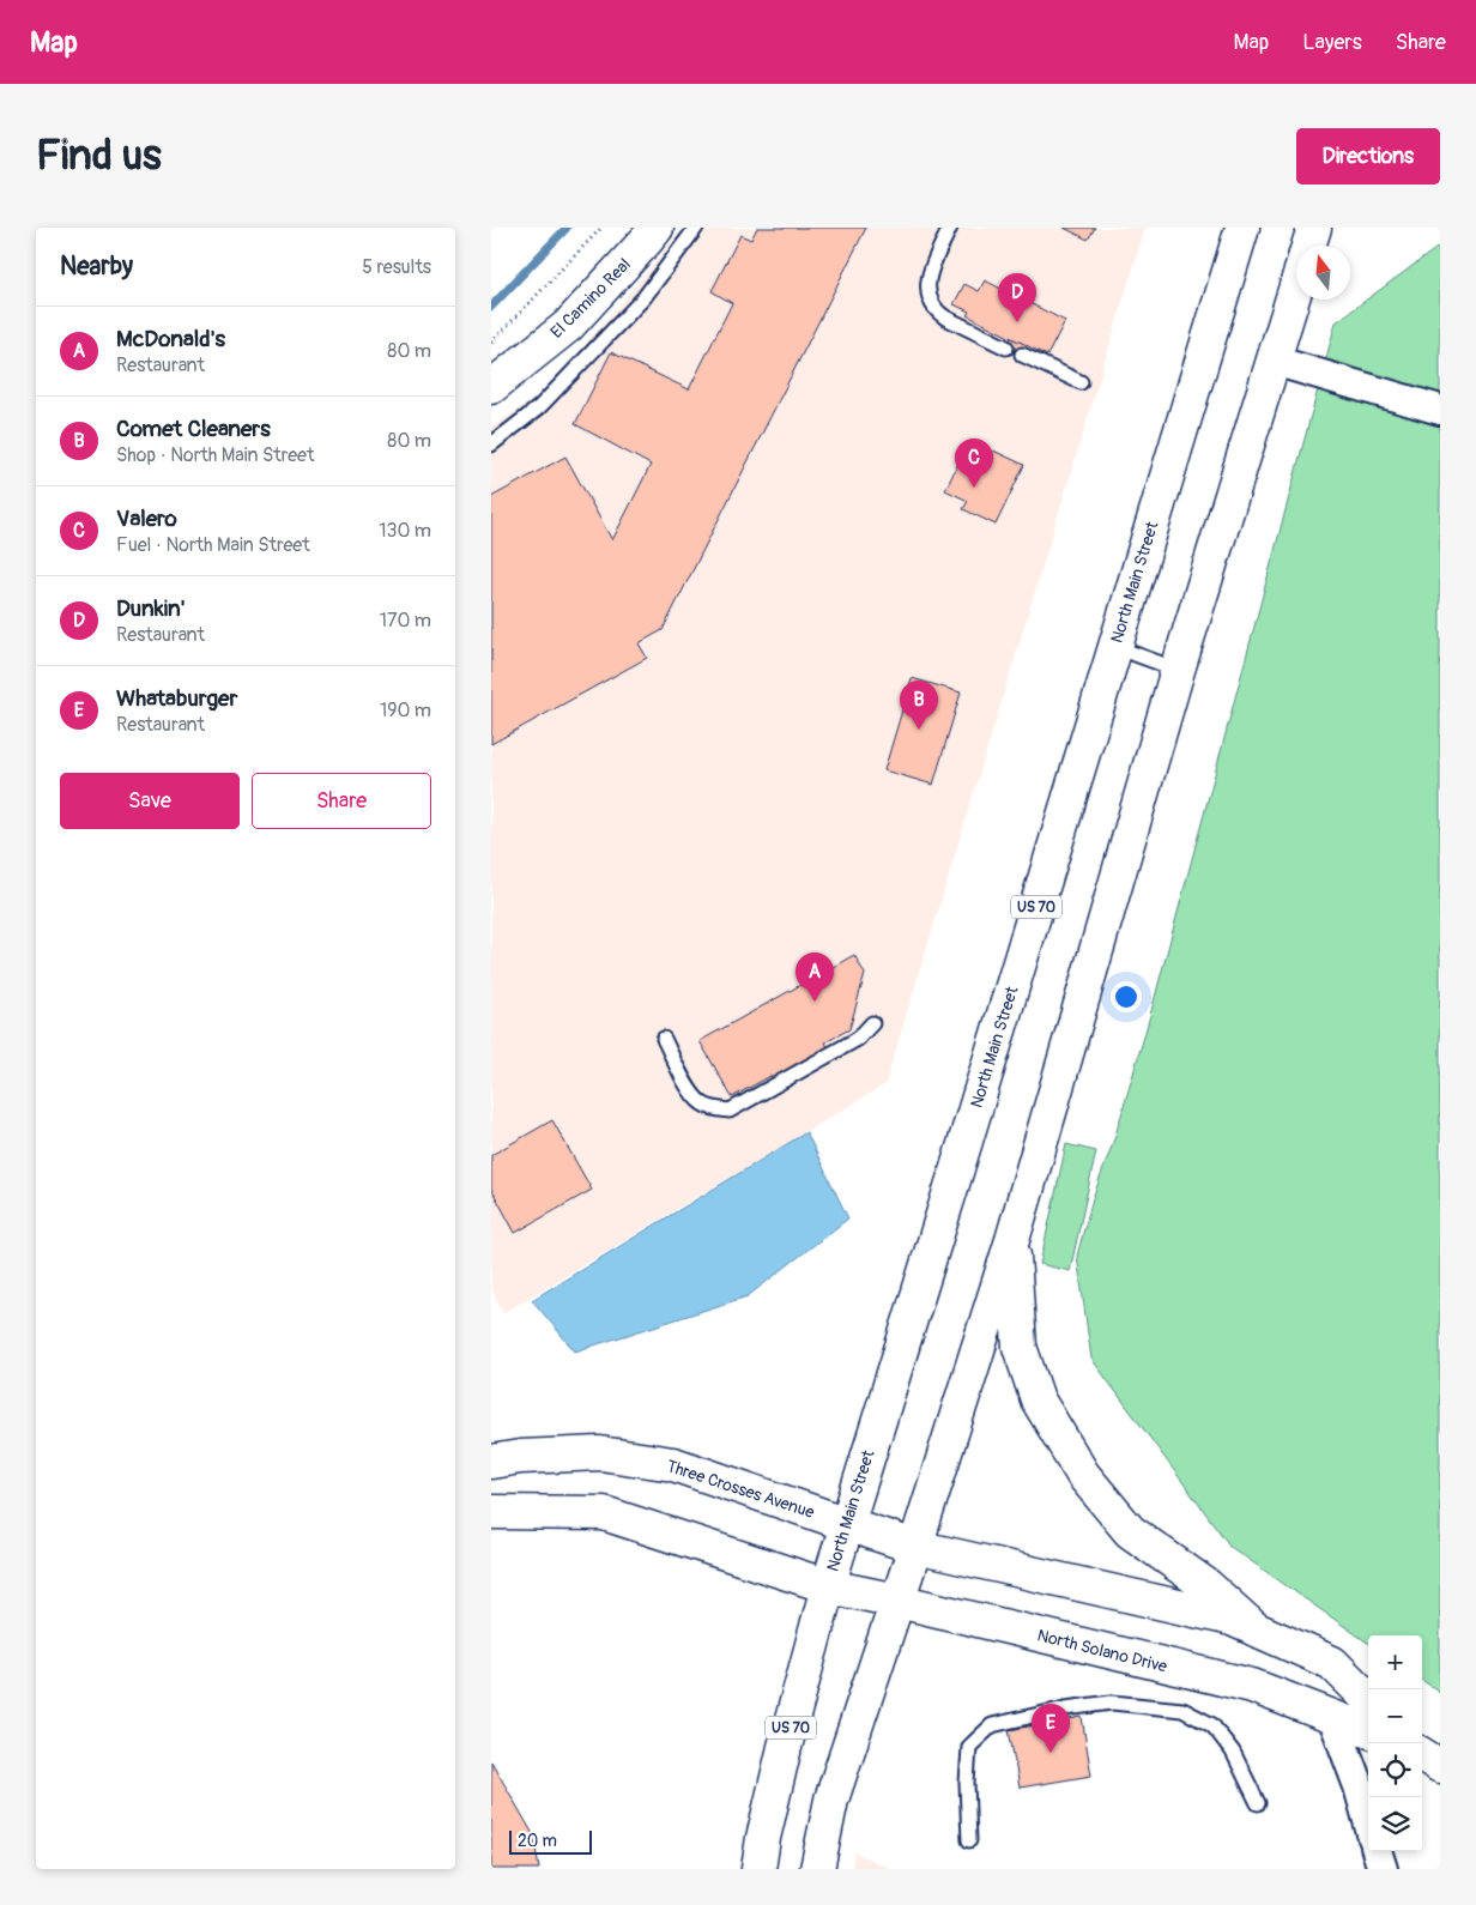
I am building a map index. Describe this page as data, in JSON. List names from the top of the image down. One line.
{"streets":{"main road":["El Camino Real","North Main Street","US 70","Three Crosses Avenue","North Solano Drive"]},"crossings":[["North Main Street","Three Crosses Avenue"],["North Main Street","North Solano Drive"]],"scale_bar":"20 m","north":"top","page":{"header":"Map","nav":["Map","Layers","Share"],"buttons":["Directions",["Save","Share"]],"title":"Find us","heading":["Nearby","5 results"],"pins":["D","C","B","A","E"],"list":[{"mark":"A","name":"McDonald's","note":"Restaurant","value":"80 m"},{"mark":"B","name":"Comet Cleaners","note":"Shop · North Main Street","value":"80 m"},{"mark":"C","name":"Valero","note":"Fuel · North Main Street","value":"130 m"},{"mark":"D","name":"Dunkin'","note":"Restaurant","value":"170 m"},{"mark":"E","name":"Whataburger","note":"Restaurant","value":"190 m"}],"map_buttons":["+","−"],"scale":"20 m"}}
